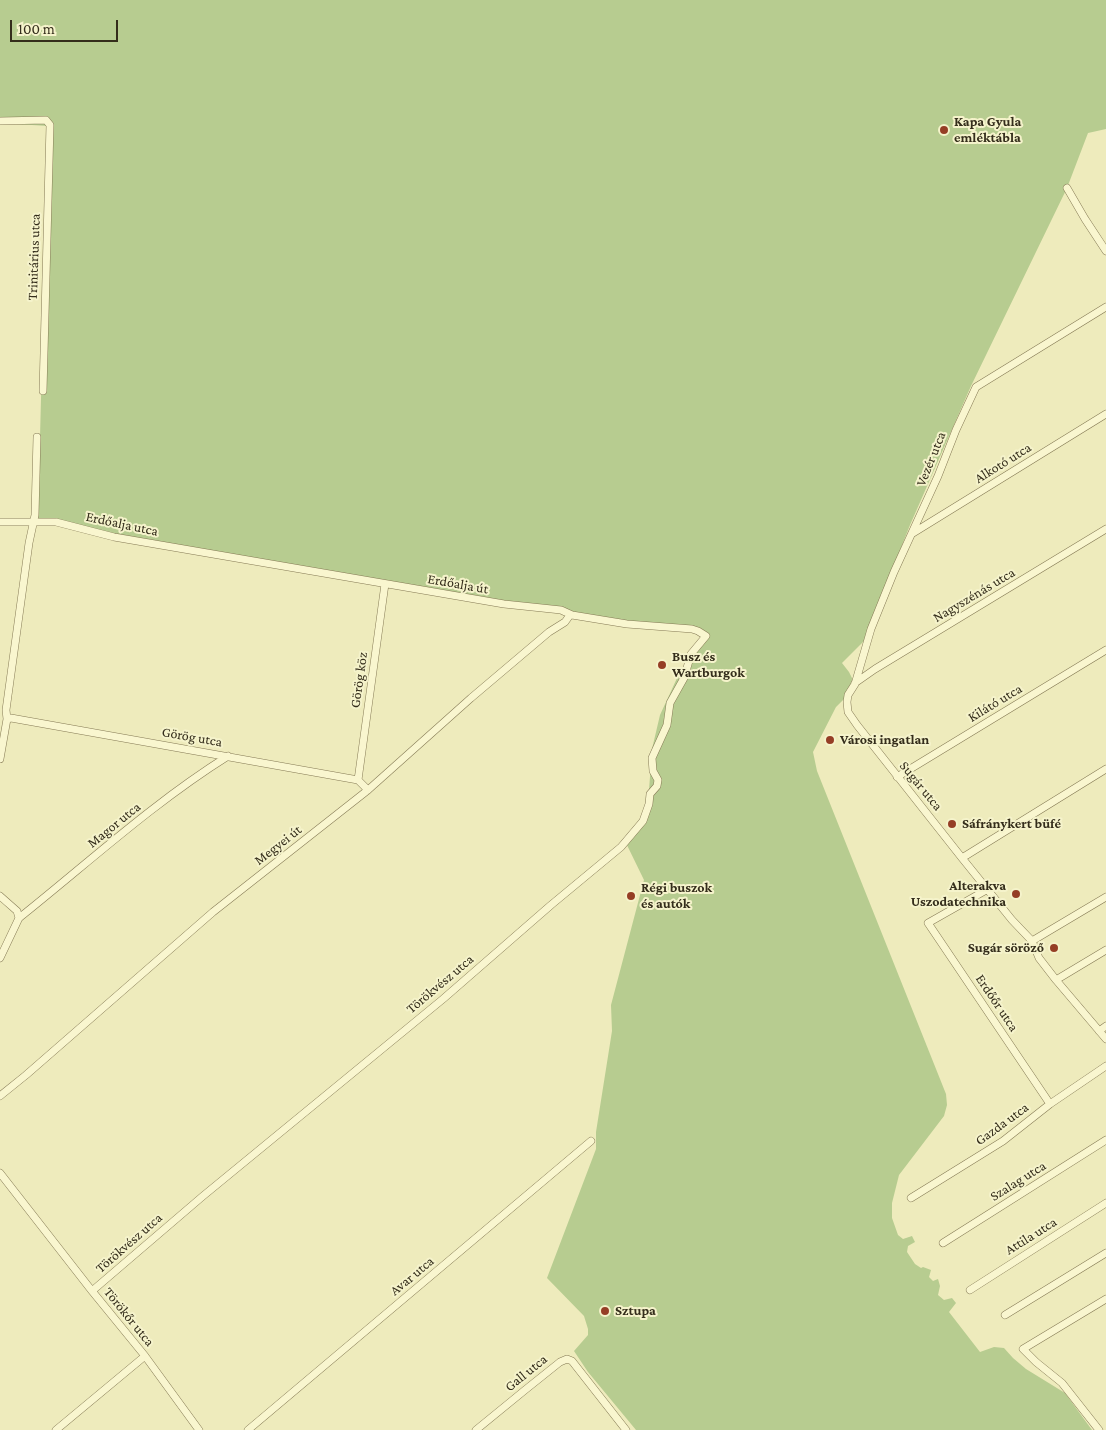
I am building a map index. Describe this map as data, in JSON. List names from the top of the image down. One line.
{"streets":{"street":["Trinitárius utca","Vezér utca","Alkotó utca","Erdőalja utca","Erdőalja út","Nagyszénás utca","Görög köz","Kilátó utca","Görög utca","Sugár utca","Magor utca","Megyei út","Törökvész utca","Erdőőr utca","Gazda utca","Szalag utca","Attila utca","Avar utca","Törökőr utca","Gall utca"]},"crossings":[["Vezér utca","Alkotó utca"],["Vezér utca","Nagyszénás utca"],["Vezér utca","Sugár utca"],["Erdőalja utca","Erdőalja út"],["Erdőalja út","Görög köz"],["Erdőalja út","Megyei út"],["Erdőalja út","Törökvész utca"],["Nagyszénás utca","Sugár utca"],["Görög köz","Görög utca"],["Kilátó utca","Sugár utca"],["Görög utca","Magor utca"],["Sugár utca","Erdőőr utca"],["Törökvész utca","Törökőr utca"],["Erdőőr utca","Gazda utca"]],"places":["Kapa Gyula emléktábla","Busz és Wartburgok","Városi ingatlan","Sáfránykert büfé","Alterakva Uszodatechnika","Régi buszok és autók","Sugár söröző","Sztupa"],"scale_bar":"100 m"}
